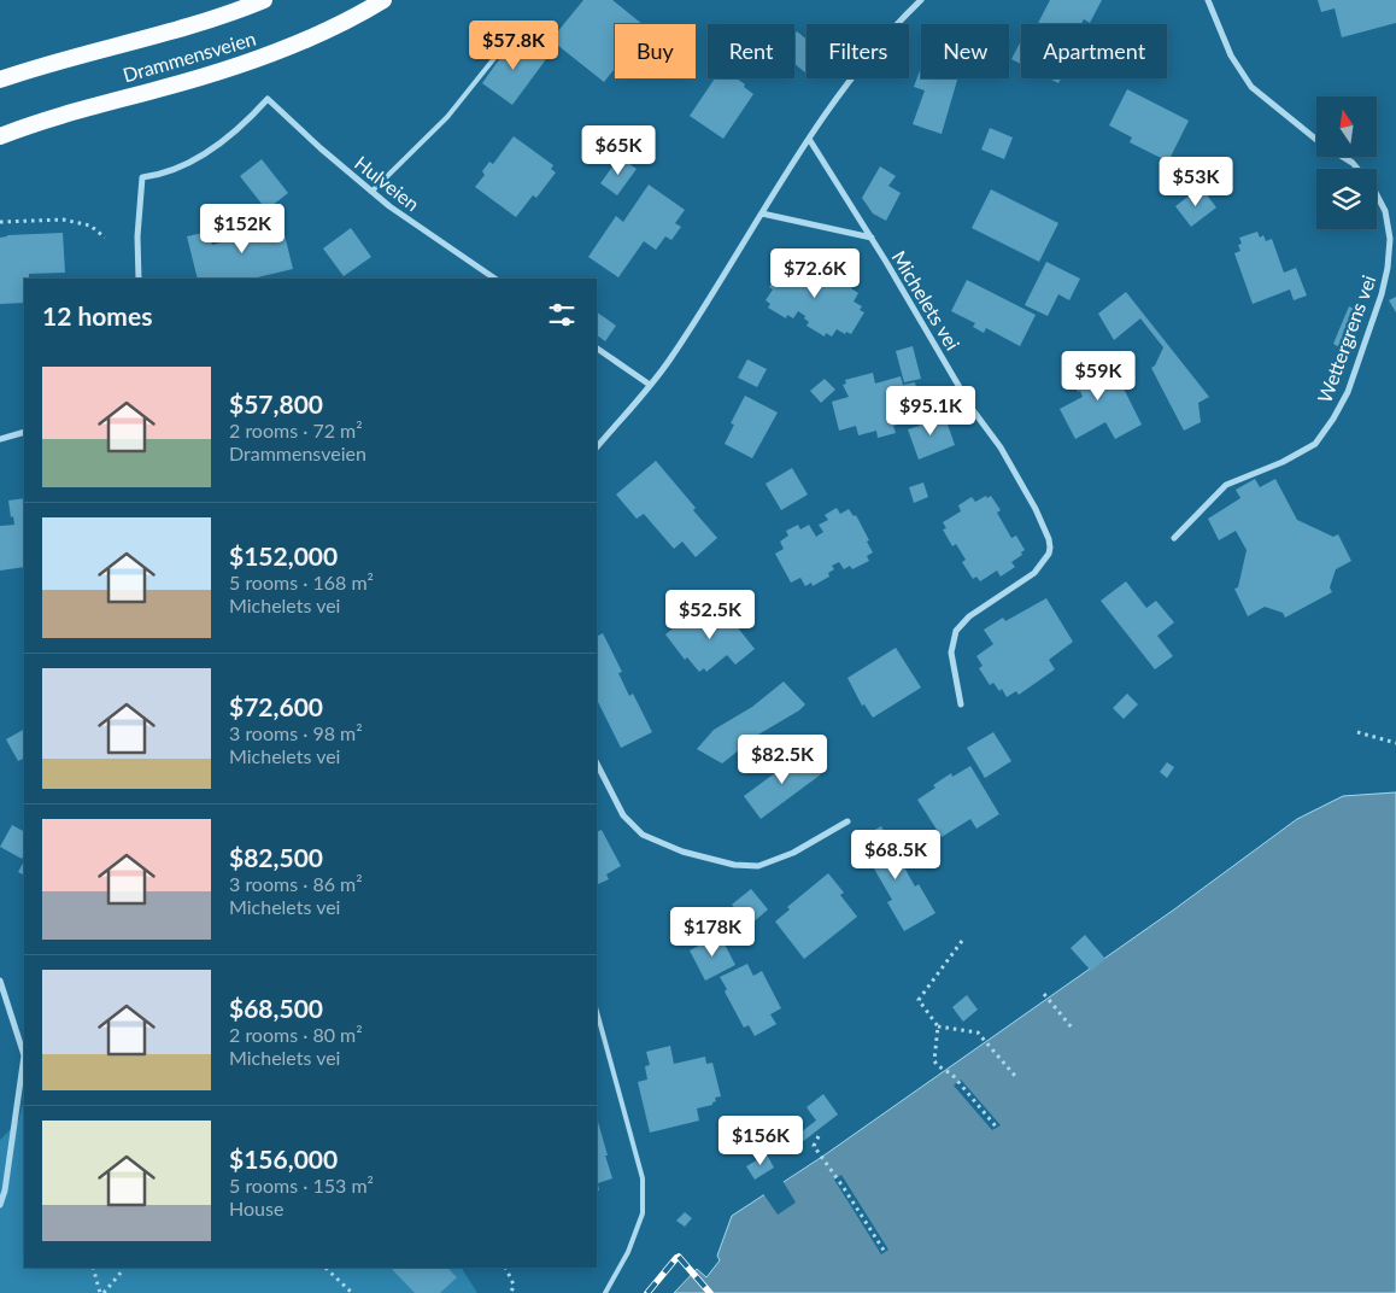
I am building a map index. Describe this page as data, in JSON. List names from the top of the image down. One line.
{"streets":{"highway":["Drammensveien"],"street":["Hulveien","Michelets vei","Wettergrens vei"]},"north":"top","page":{"price":["$57.8K","$65K","$53K","$152K","$72.6K","$59K","$95.1K","$52.5K","$82.5K","$68.5K","$178K","$156K"],"chip":["Buy","Rent","Filters","New","Apartment"],"heading":"12 homes","list":[{"name":"$57,800","note":"2 rooms · 72 m² · Drammensveien"},{"name":"$152,000","note":"5 rooms · 168 m² · Michelets vei"},{"name":"$72,600","note":"3 rooms · 98 m² · Michelets vei"},{"name":"$82,500","note":"3 rooms · 86 m² · Michelets vei"},{"name":"$68,500","note":"2 rooms · 80 m² · Michelets vei"},{"name":"$156,000","note":"5 rooms · 153 m² · House"}]}}
